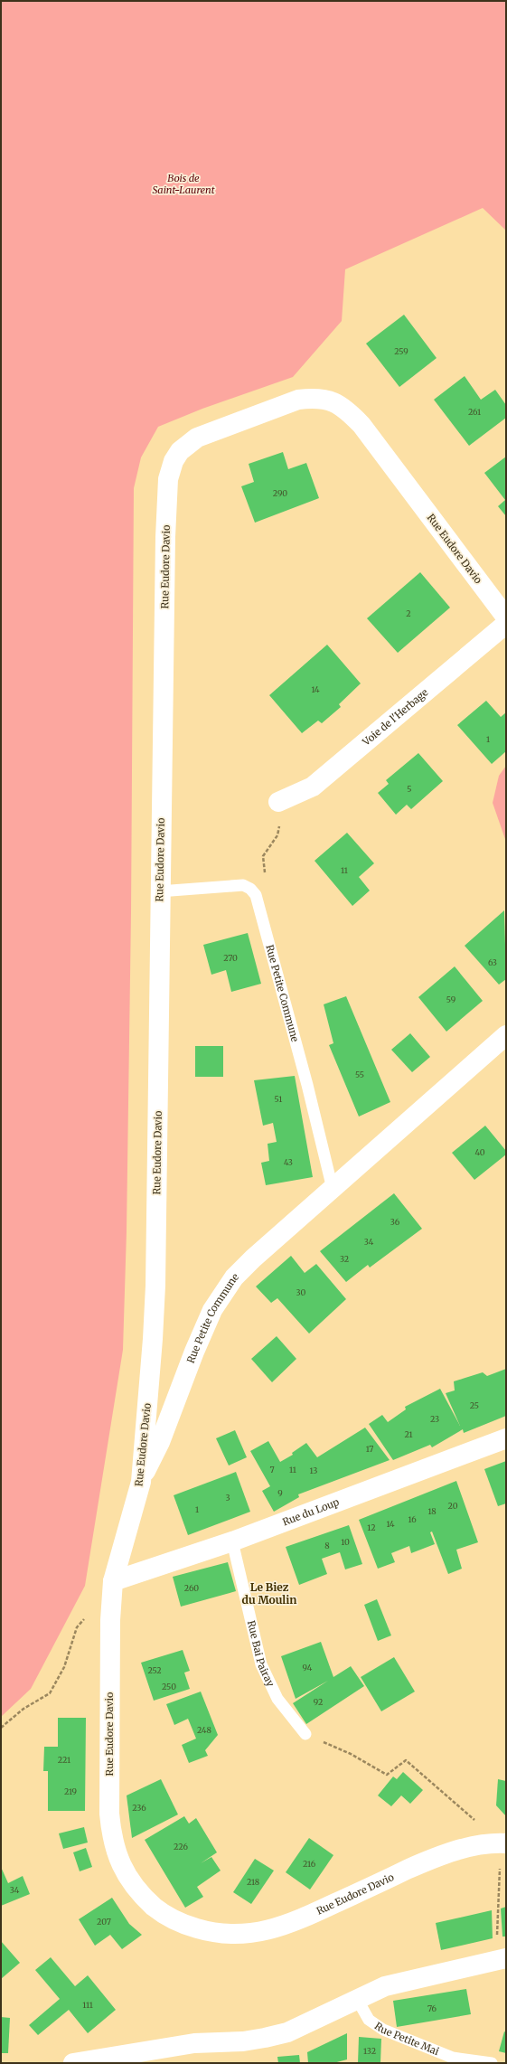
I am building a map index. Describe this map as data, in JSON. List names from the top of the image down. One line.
{"streets":{"street":["Rue Eudore Davio","Voie de l'Herbage","Rue Petite Commune","Rue du Loup"],"lane":["Rue Bai Pairay","Rue Petite Mai"]},"crossings":[["Rue Eudore Davio","Rue Petite Commune"],["Rue Eudore Davio","Rue du Loup"],["Rue du Loup","Rue Bai Pairay"]],"districts":["Le Biez du Moulin"],"parks":["Bois de Saint-Laurent"],"house_numbers":["259","261","290","2","14","1","5","11","270","63","59","55","51","40","43","36","34","32","30","25","23","21","17","7","11","13","9","3","20","1","18","16","14","12","10","8","260","94","252","250","92","248","221","219","236","226","216","218","34","207","111","76","132"]}
